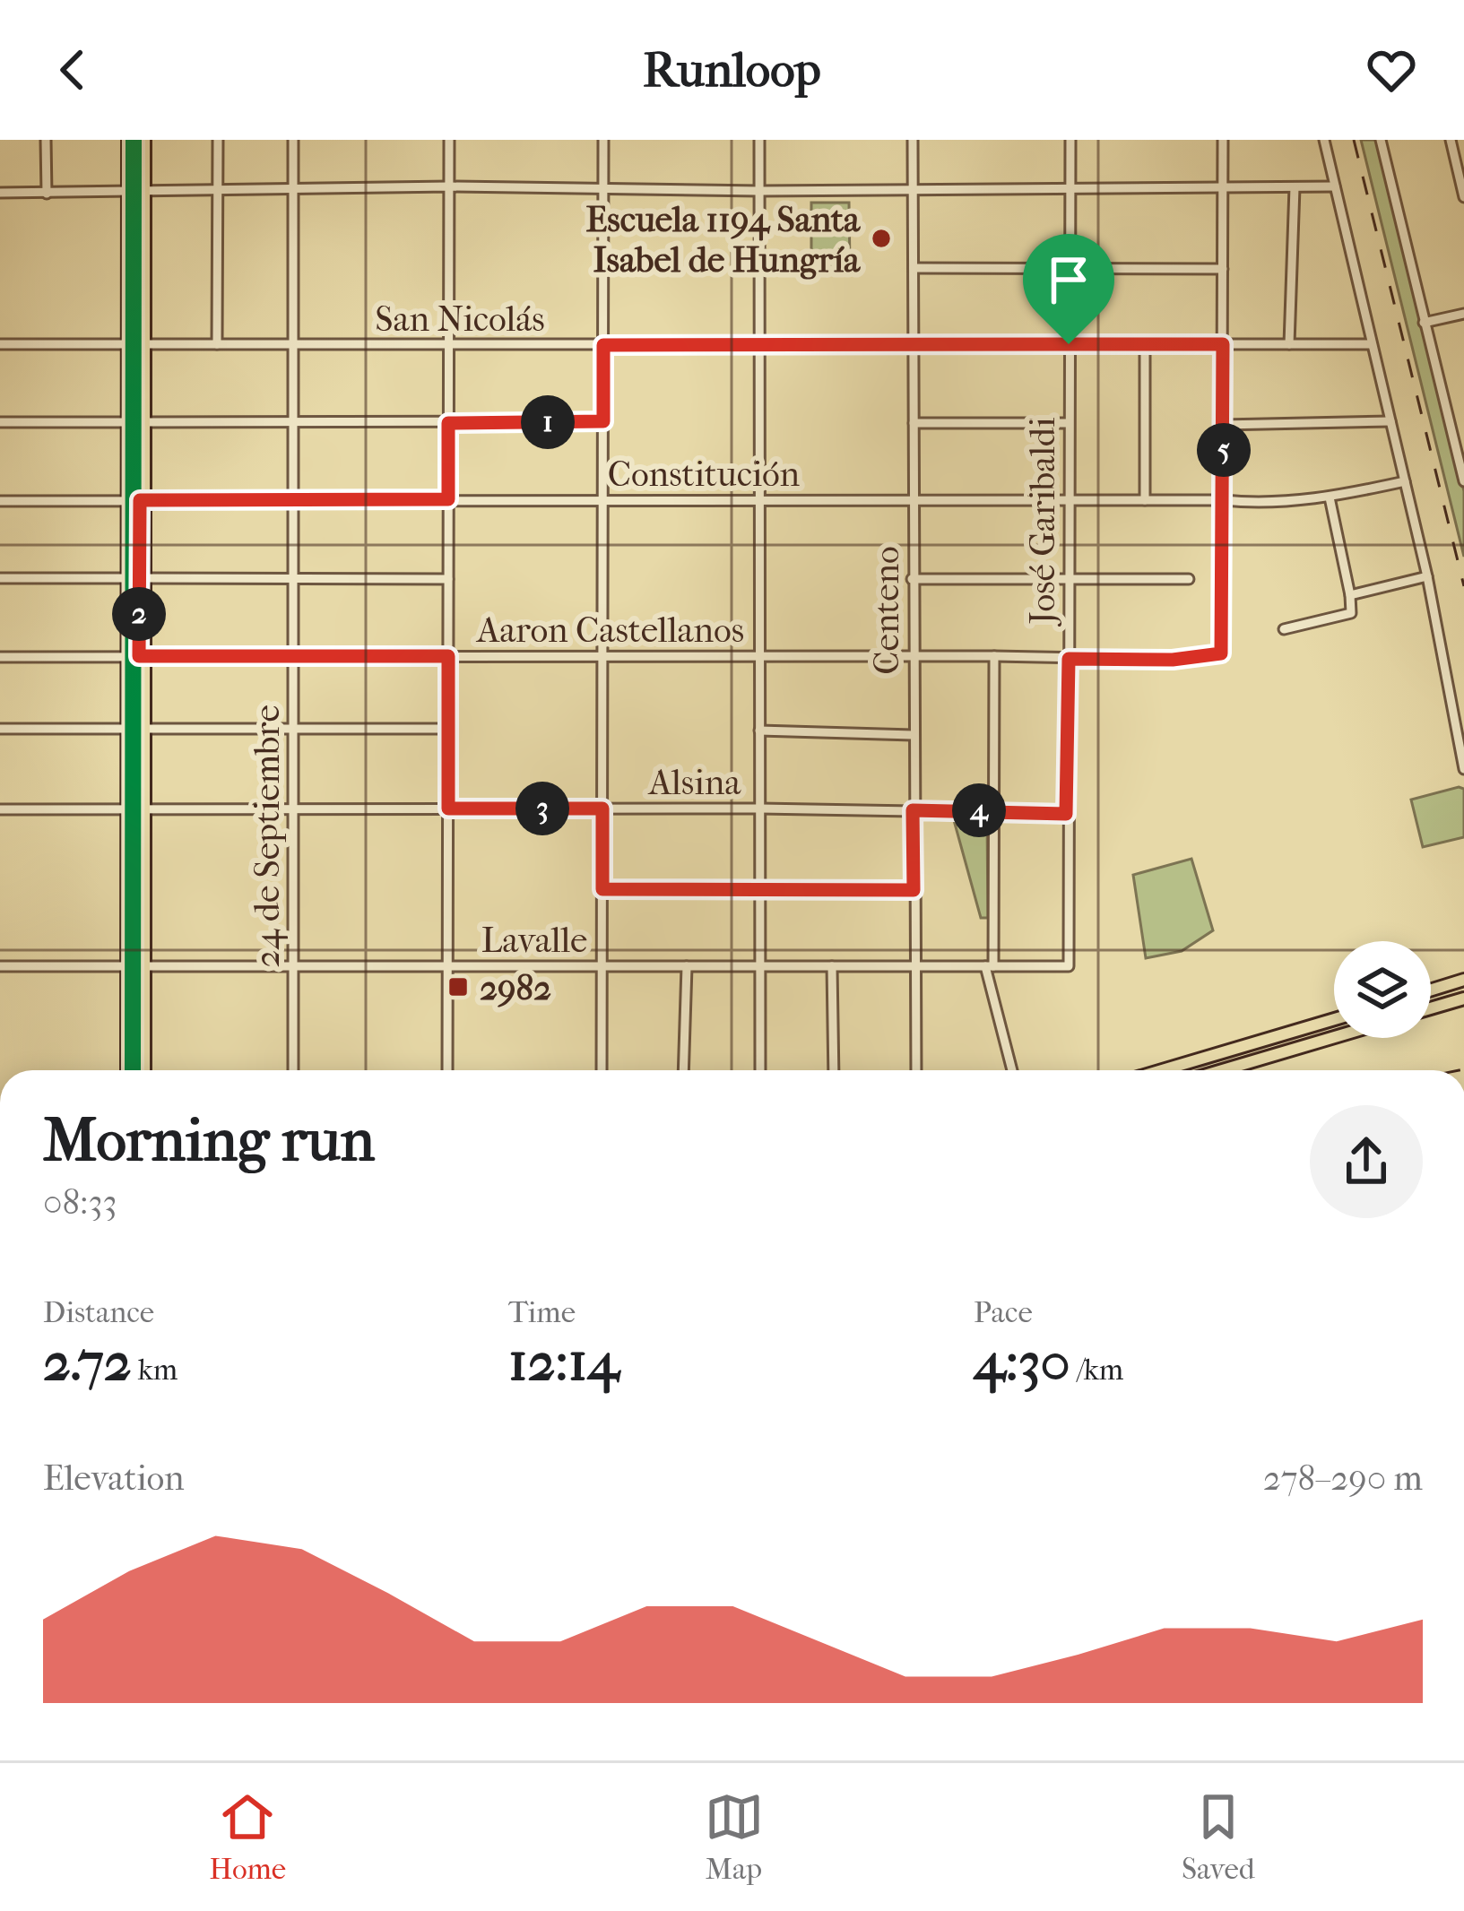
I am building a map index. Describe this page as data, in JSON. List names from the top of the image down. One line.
{"streets":{"street":["San Nicolás","Constitución","José Garibaldi","Centeno","Aaron Castellanos","Alsina","24 de Septiembre","Lavalle"]},"crossings":[["San Nicolás","José Garibaldi"],["San Nicolás","Centeno"],["San Nicolás","24 de Septiembre"],["Constitución","José Garibaldi"],["Constitución","Centeno"],["Constitución","Aaron Castellanos"],["Constitución","24 de Septiembre"],["José Garibaldi","Aaron Castellanos"],["José Garibaldi","Alsina"],["José Garibaldi","Lavalle"],["Centeno","Aaron Castellanos"],["Centeno","Alsina"],["Centeno","Lavalle"],["Aaron Castellanos","24 de Septiembre"],["Alsina","24 de Septiembre"],["24 de Septiembre","Lavalle"]],"places":{"other":["Escuela 1194 Santa Isabel de Hungría"],"transit":["2982"]},"page":{"header":"Runloop","pins":["1","5","2","3","4"],"heading":["Morning run","08:33"],"stats":[["Distance","2.72 km"],["Time","12:14"],["Pace","4:30 /km"]],"chart":["Elevation","278–290 m"],"tabs":["Home","Map","Saved"]}}
